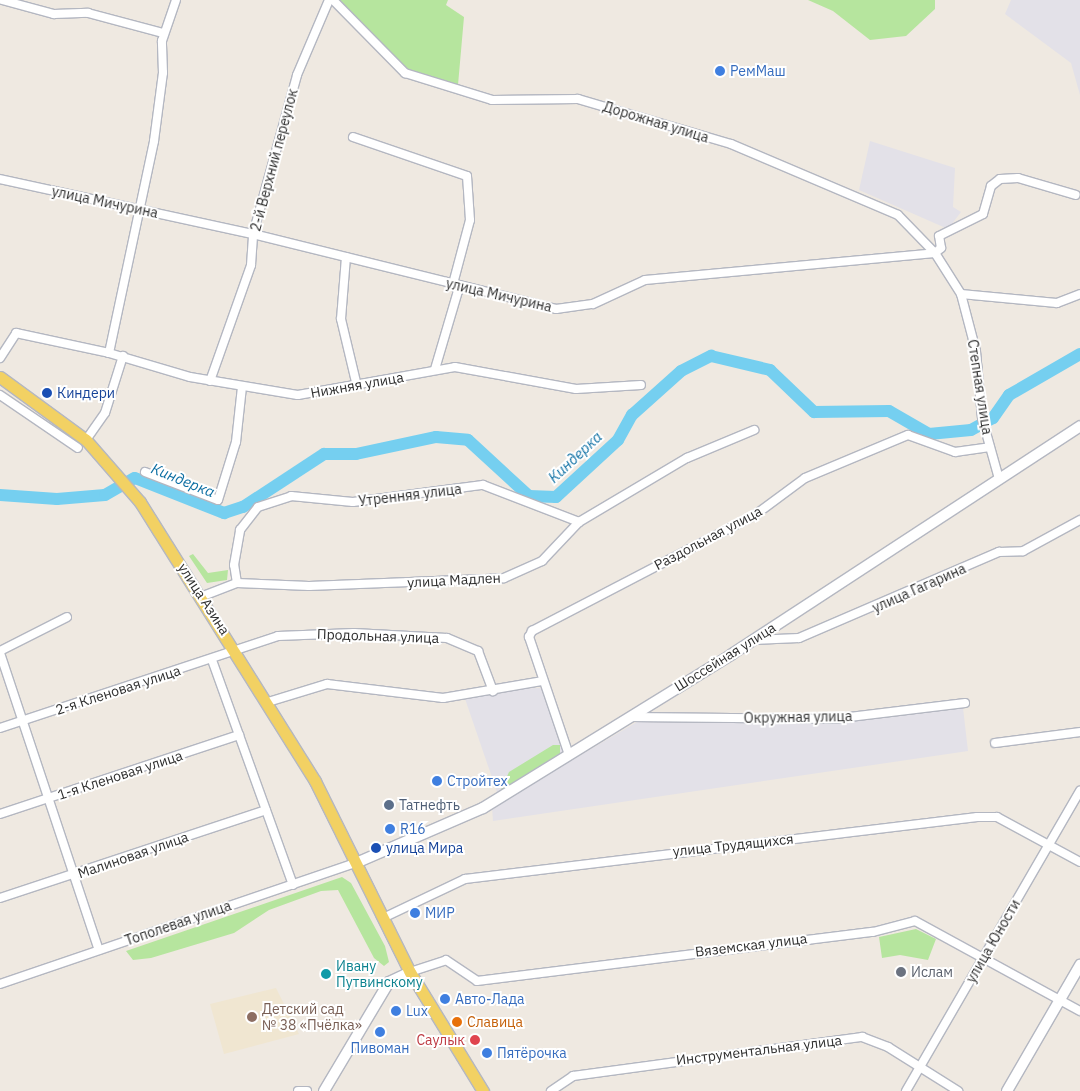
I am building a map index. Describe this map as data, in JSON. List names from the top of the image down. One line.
{"streets":{"main road":["улица Азина"],"street":["Дорожная улица","2-й Верхний переулок","улица Мичурина","Нижняя улица","Степная улица","Утренняя улица","Раздольная улица","улица Мадлен","улица Гагарина","Продольная улица","Шоссейная улица","2-я Кленовая улица","Окружная улица","1-я Кленовая улица","улица Трудящихся","Малиновая улица","Тополевая улица","улица Юности","Вяземская улица","Инструментальная улица"]},"crossings":[["Дорожная улица","2-й Верхний переулок"],["Дорожная улица","улица Мичурина"],["Дорожная улица","Степная улица"],["2-й Верхний переулок","улица Мичурина"],["2-й Верхний переулок","Нижняя улица"],["Степная улица","Раздольная улица"],["Степная улица","Шоссейная улица"],["Утренняя улица","улица Мадлен"],["Раздольная улица","Шоссейная улица"],["улица Мадлен","улица Азина"],["улица Гагарина","Шоссейная улица"],["улица Азина","Продольная улица"],["улица Азина","Шоссейная улица"],["улица Азина","2-я Кленовая улица"],["улица Азина","Тополевая улица"],["Продольная улица","2-я Кленовая улица"],["Шоссейная улица","Окружная улица"],["Шоссейная улица","Тополевая улица"],["улица Трудящихся","улица Юности"],["улица Юности","Вяземская улица"],["улица Юности","Инструментальная улица"]],"water":["Киндерка"],"places":["РемМаш","Киндери","Стройтех","Татнефть","R16","улица Мира","МИР","Ислам","Ивану Путвинскому","Авто-Лада","Lux","Детский сад № 38 «Пчёлка»","Славица","Пивоман","Саулык","Пятёрочка"]}
